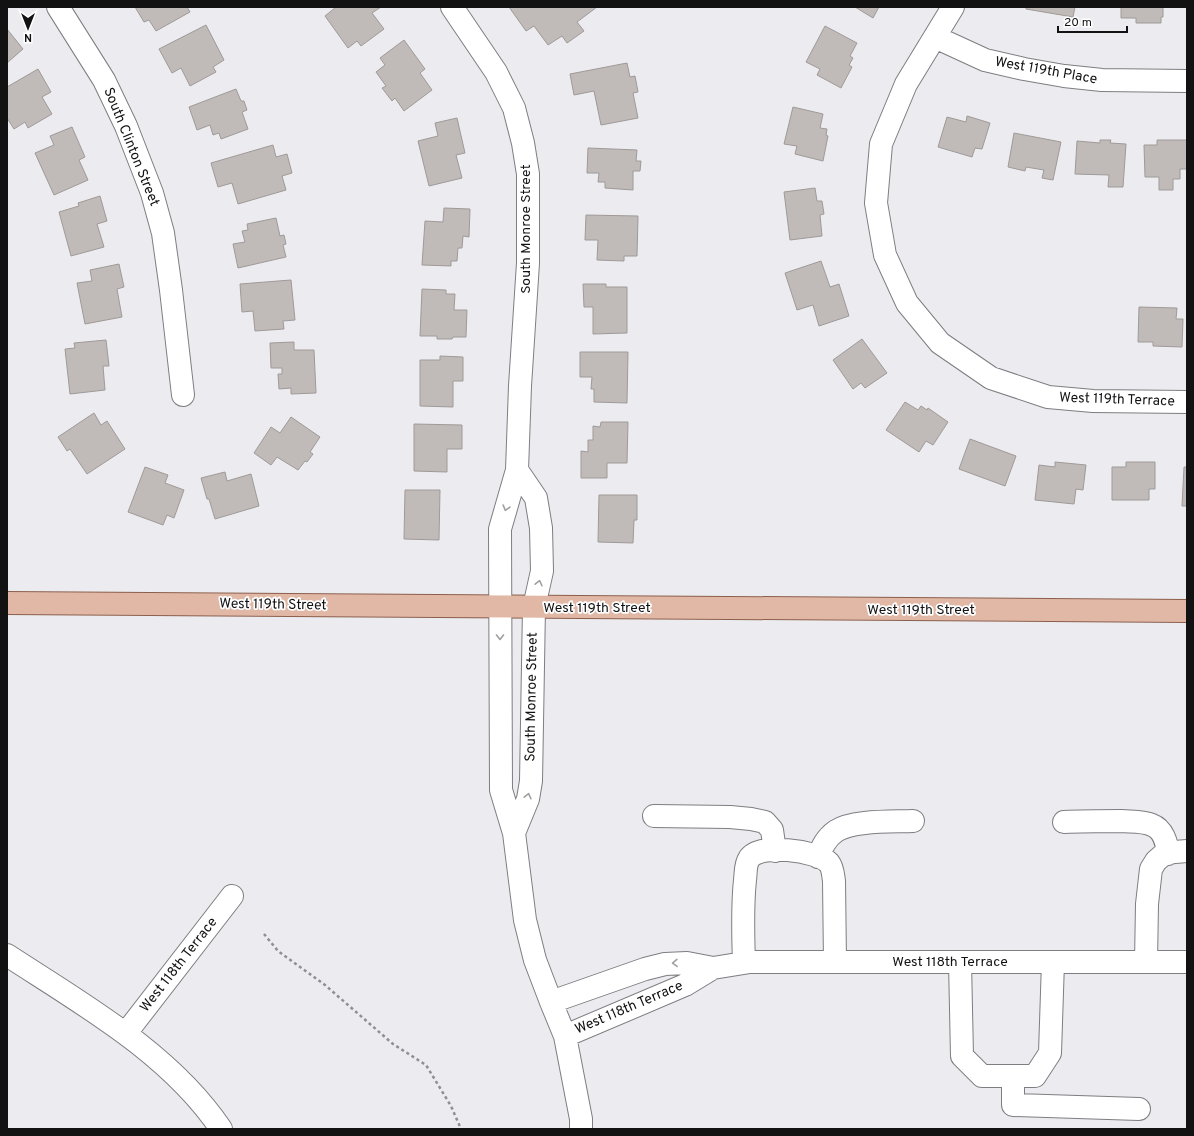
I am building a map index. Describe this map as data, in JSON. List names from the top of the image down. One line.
{"streets":{"main road":["West 119th Street"],"street":["West 119th Place","South Clinton Street","South Monroe Street","West 119th Terrace","West 118th Terrace"]},"crossings":[["West 119th Place","West 119th Terrace"],["South Monroe Street","West 119th Street"],["South Monroe Street","West 118th Terrace"]],"scale_bar":"20 m","north":"bottom"}
